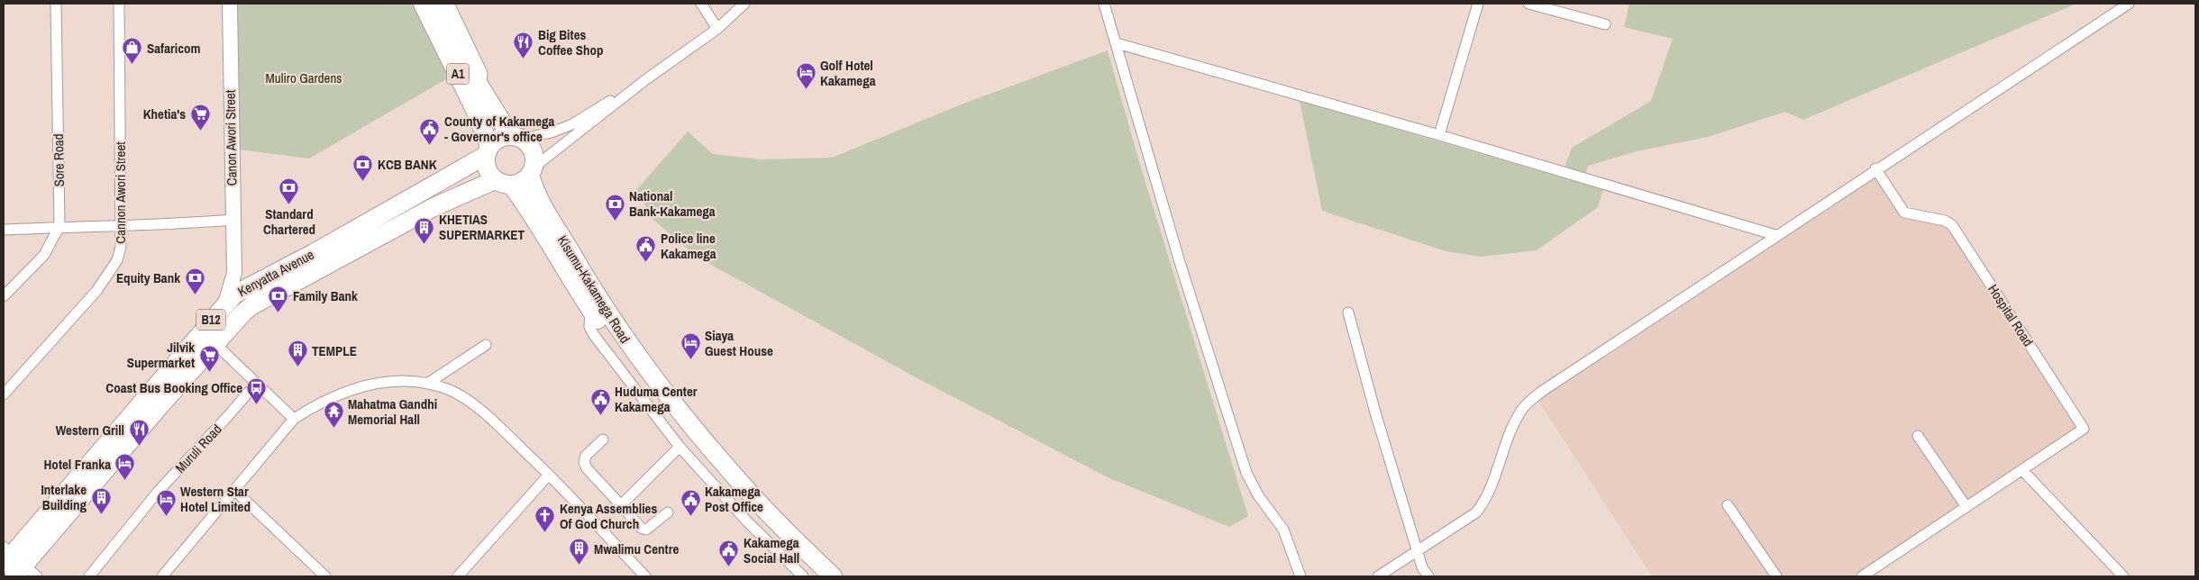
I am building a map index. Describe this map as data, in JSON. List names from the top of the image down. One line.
{"streets":{"highway":["A1","Kenyatta Avenue","Kisumu-Kakamega Road","B12"],"main road":["Canon Awori Street"],"street":["Sore Road","Cannon Awori Street","Hospital Road","Muruli Road"]},"crossings":[["A1","Kenyatta Avenue"],["A1","Kisumu-Kakamega Road"],["Canon Awori Street","Kenyatta Avenue"],["Kenyatta Avenue","Kisumu-Kakamega Road"]],"parks":["Muliro Gardens"],"places":{"restaurant":["Big Bites Coffee Shop","Western Grill"],"shop":["Safaricom"],"hotel":["Golf Hotel Kakamega","Siaya Guest House","Hotel Franka","Western Star Hotel Limited"],"supermarket":["Khetia's","Jilvik Supermarket"],"public building":["County of Kakamega - Governor's office","Police line Kakamega","Huduma Center Kakamega","Kakamega Post Office","Kakamega Social Hall"],"bank":["KCB BANK","Standard Chartered","National Bank-Kakamega","Equity Bank","Family Bank"],"building":["KHETIAS SUPERMARKET","TEMPLE","Interlake Building","Mwalimu Centre"],"bus stop":["Coast Bus Booking Office"],"temple":["Mahatma Gandhi Memorial Hall"],"church":["Kenya Assemblies Of God Church"]}}
